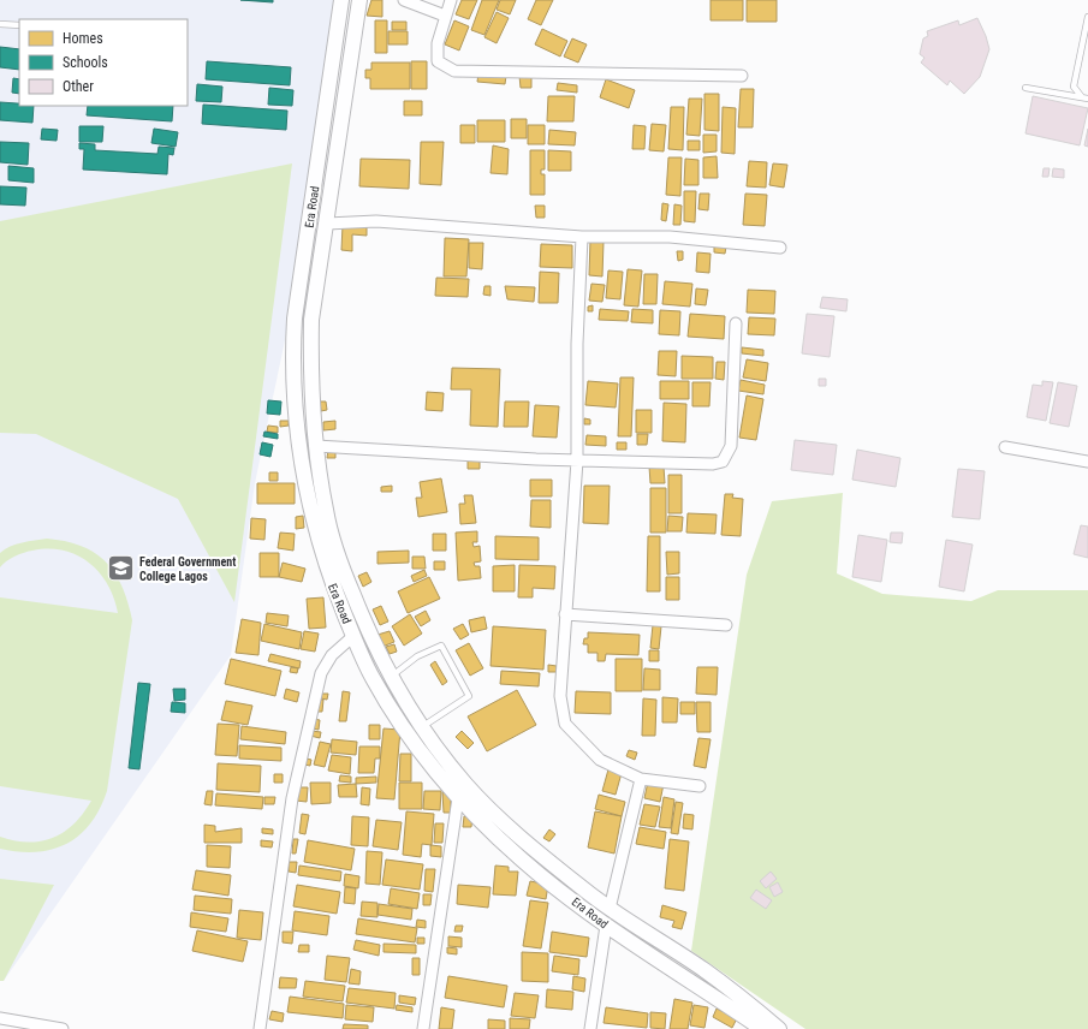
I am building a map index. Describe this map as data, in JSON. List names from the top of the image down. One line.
{"streets":{"main road":["Era Road"]},"places":{"school or university":["Federal Government College Lagos"]},"legend":["Homes","Schools","Other"]}
